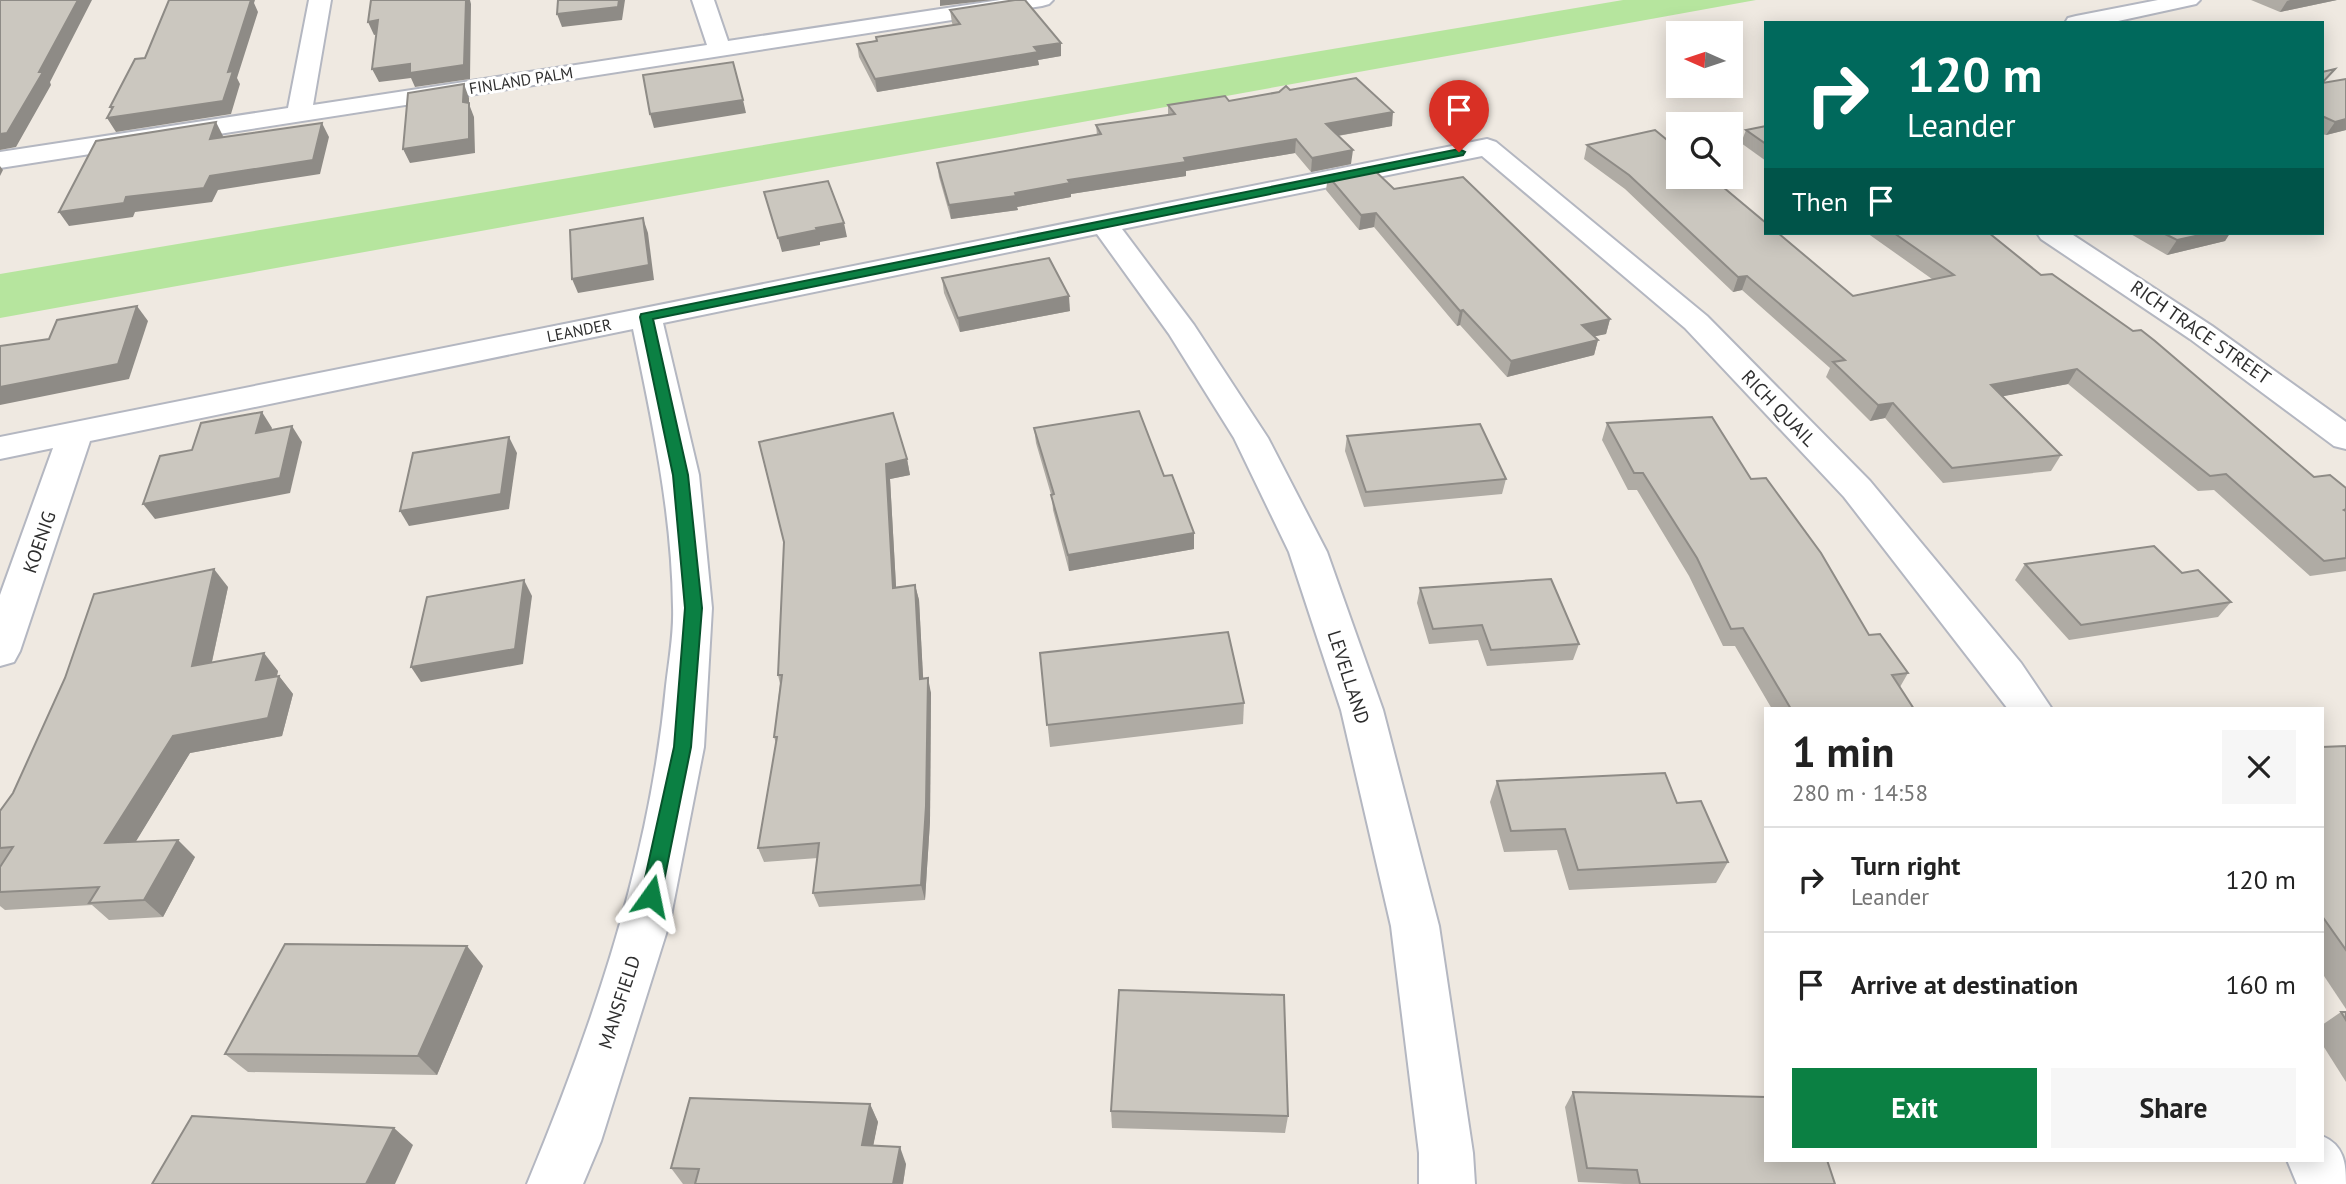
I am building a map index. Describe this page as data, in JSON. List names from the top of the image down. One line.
{"streets":{"street":["FINLAND PALM","LEANDER","RICH TRACE STREET","RICH QUAIL","KOENIG","LEVELLAND","MANSFIELD"]},"crossings":[["LEANDER","RICH QUAIL"],["LEANDER","KOENIG"],["LEANDER","LEVELLAND"],["LEANDER","MANSFIELD"]],"north":"left","page":{"turn":["120 m","Leander"],"then":"Then","heading":["1 min","280 m · 14:58"],"list":[{"name":"Turn right","note":"Leander","value":"120 m"},{"name":"Arrive at destination","value":"160 m"}],"buttons":["Exit","Share"]}}
